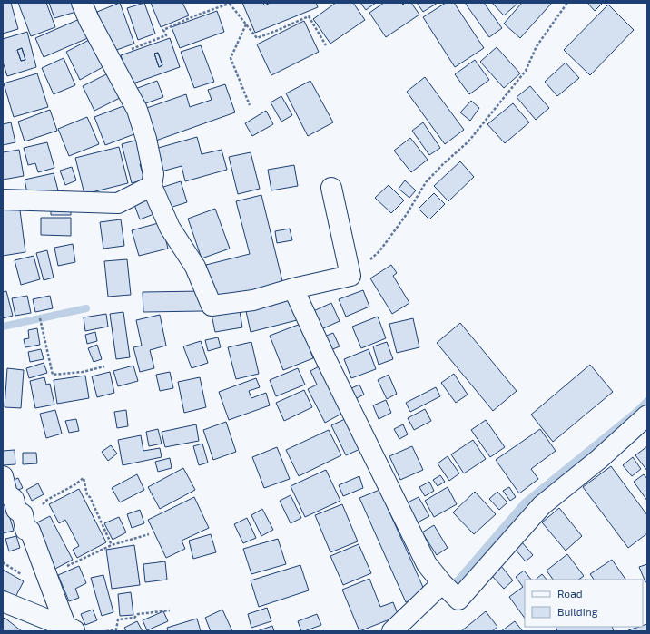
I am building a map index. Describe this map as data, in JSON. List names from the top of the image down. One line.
{"legend":["Road","Building"]}
